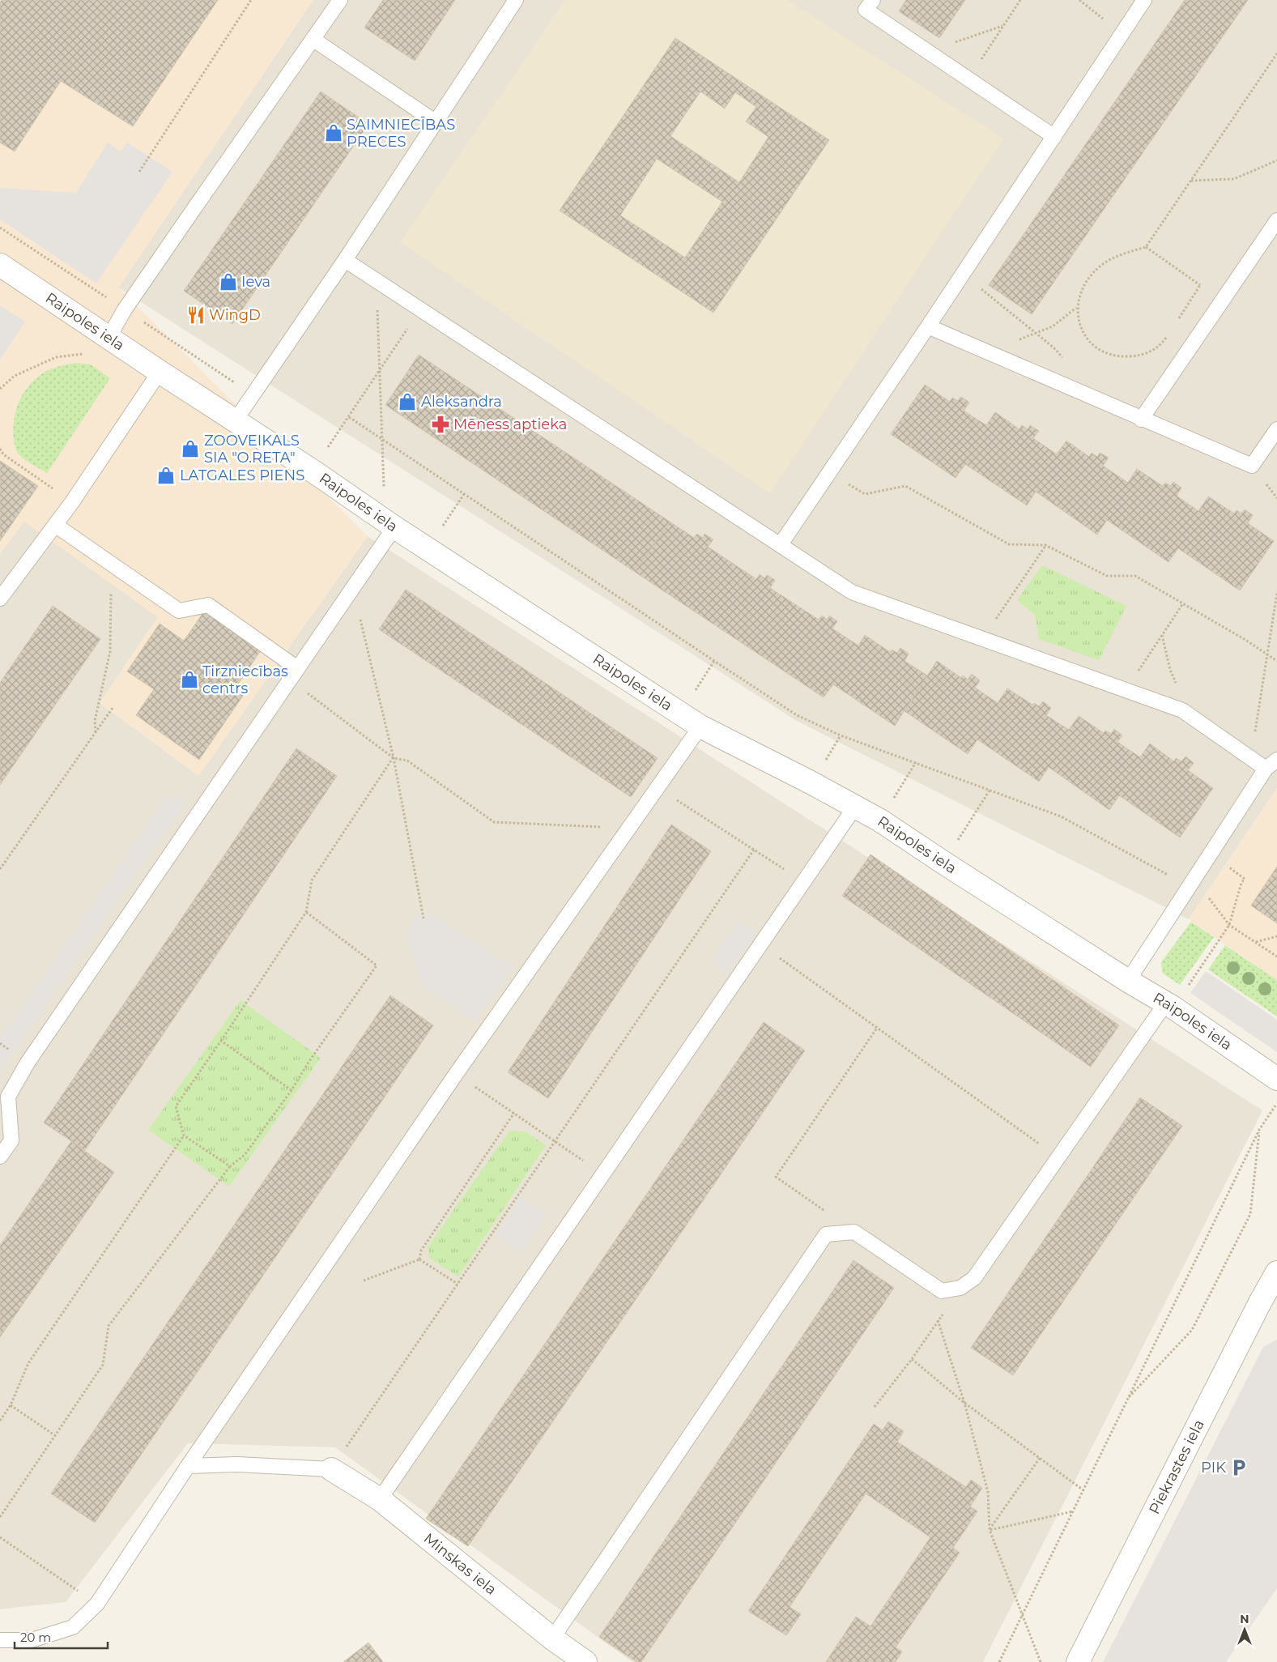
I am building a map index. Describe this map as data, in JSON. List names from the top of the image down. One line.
{"streets":{"street":["Raipoles iela","Piekrastes iela","Minskas iela"]},"places":{"shop":["SAIMNIECĪBAS PRECES","Ieva","Aleksandra","ZOOVEIKALS SIA \"O.RETA\"","LATGALES PIENS","Tirzniecības centrs"],"restaurant":["WingD"],"pharmacy":["Mēness aptieka"],"parking":["PIK"]},"scale_bar":"20 m","north":"top"}
